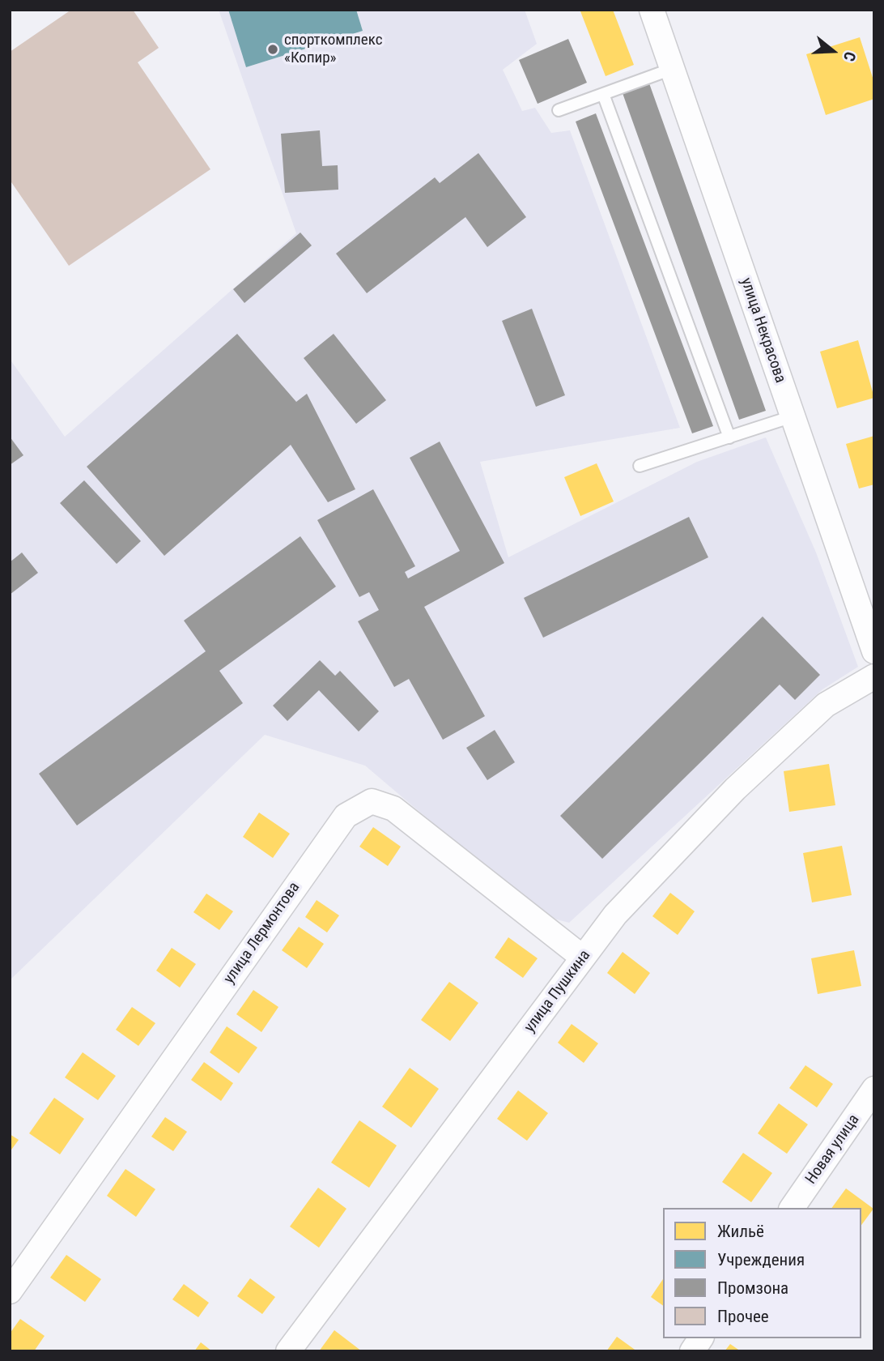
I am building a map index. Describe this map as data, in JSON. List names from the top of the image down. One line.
{"streets":{"street":["улица Некрасова","улица Лермонтова","улица Пушкина","Новая улица"]},"crossings":[["улица Лермонтова","улица Пушкина"]],"places":["спорткомплекс «Копир»"],"legend":["Жильё","Учреждения","Промзона","Прочее"],"north":"right"}
